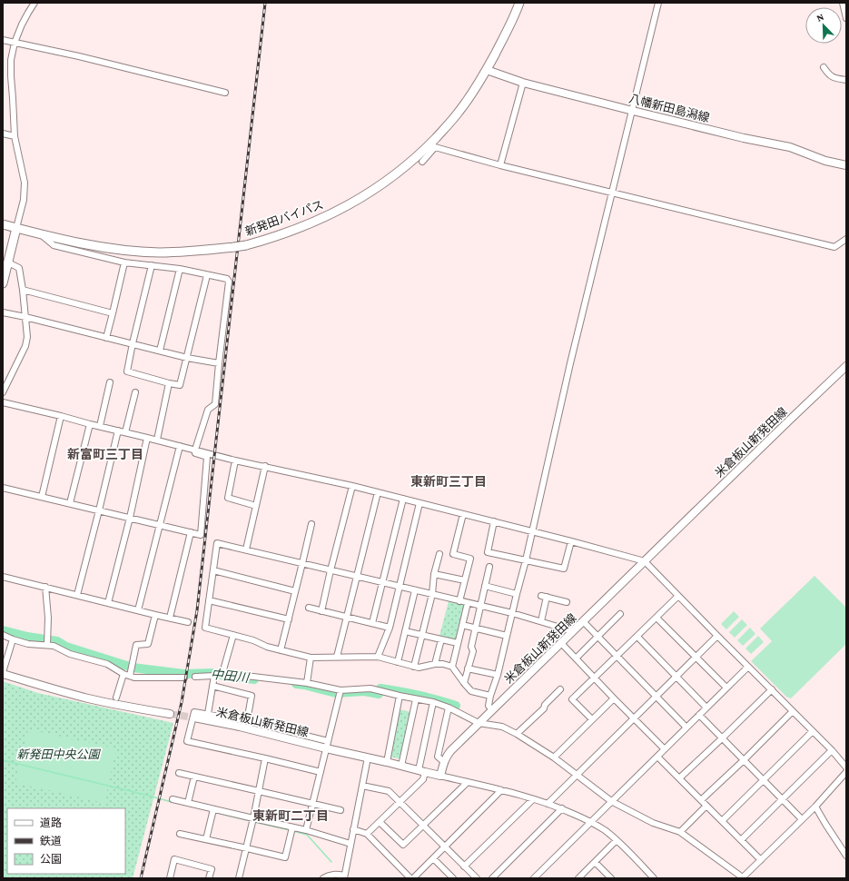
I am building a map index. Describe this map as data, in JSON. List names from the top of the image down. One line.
{"streets":{"highway":["新発田バイパス"],"main road":["八幡新田島潟線","米倉板山新発田線"]},"crossings":[["八幡新田島潟線","新発田バイパス"]],"districts":["新富町三丁目","東新町三丁目","東新町二丁目"],"water":["中田川"],"parks":["新発田中央公園"],"legend":["道路","鉄道","公園"],"north":"top left"}
